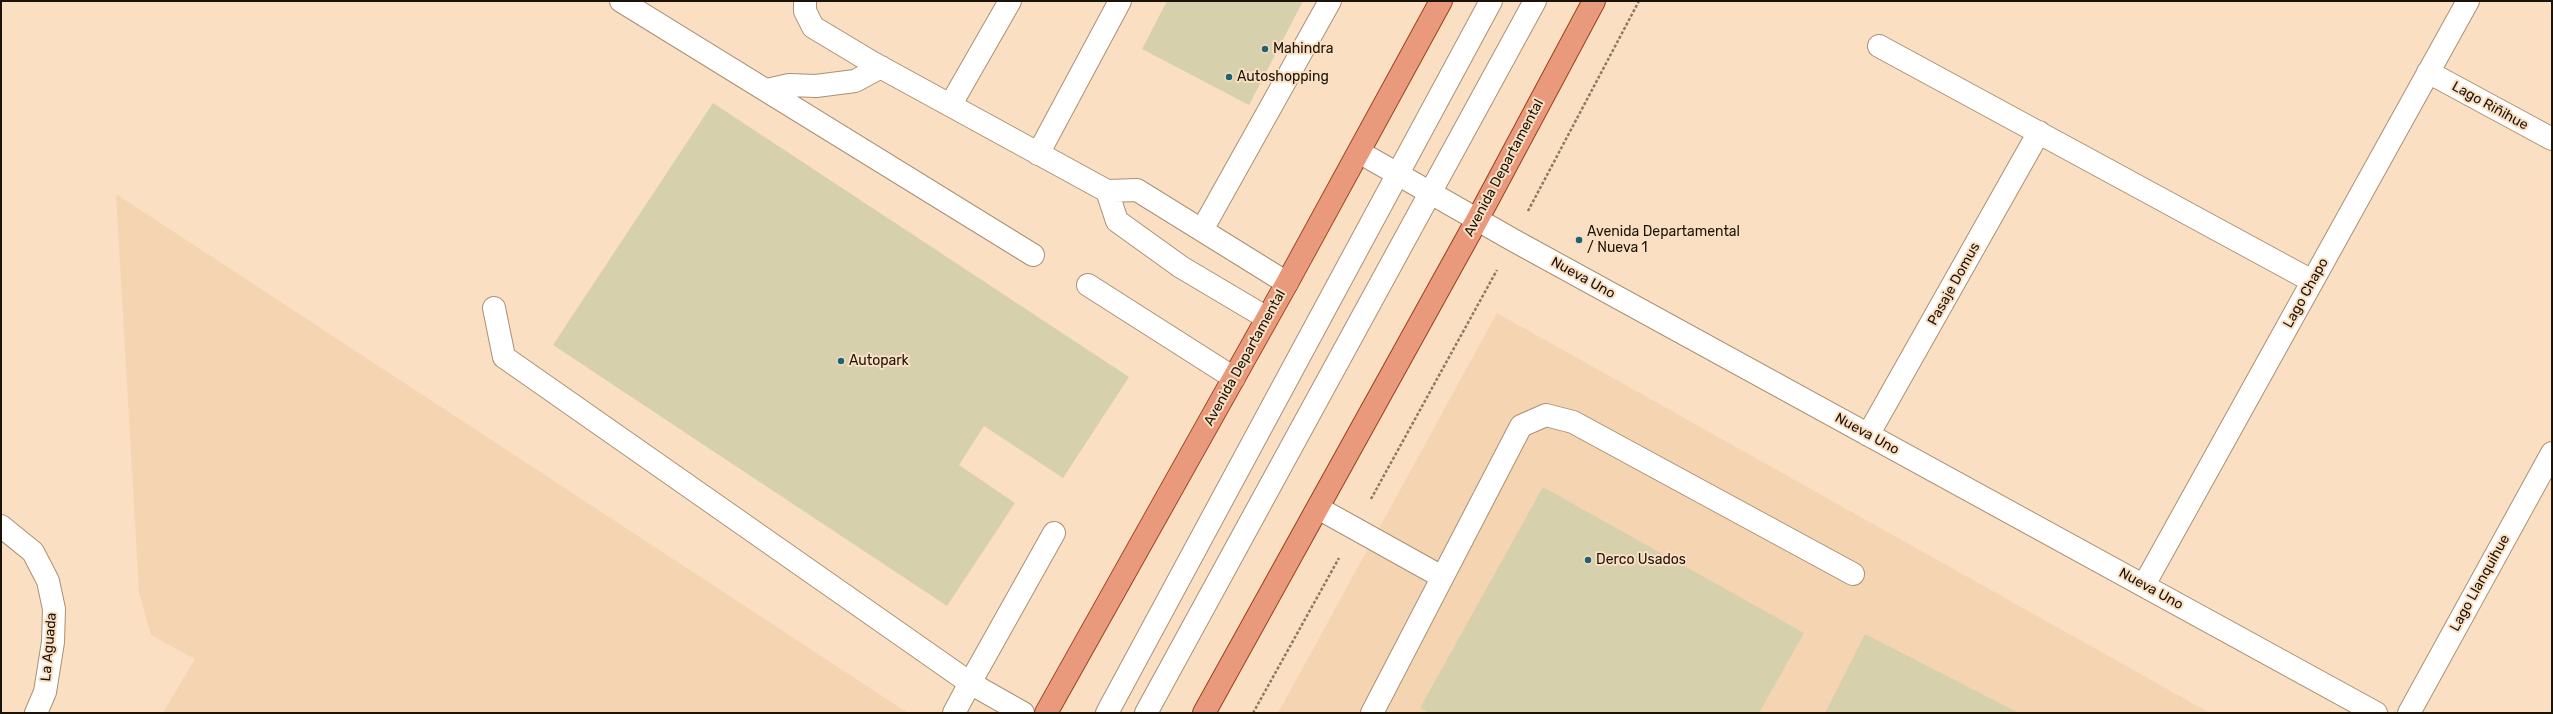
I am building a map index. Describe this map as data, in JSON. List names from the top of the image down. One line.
{"streets":{"main road":["Avenida Departamental"],"street":["Lago Riñihue","Nueva Uno","Pasaje Domus","Lago Chapo","Lago Llanquihue","La Aguada"]},"crossings":[["Lago Riñihue","Lago Chapo"],["Avenida Departamental","Nueva Uno"],["Nueva Uno","Pasaje Domus"],["Nueva Uno","Lago Chapo"]],"places":["Mahindra","Autoshopping","Avenida Departamental / Nueva 1","Autopark","Derco Usados"]}
